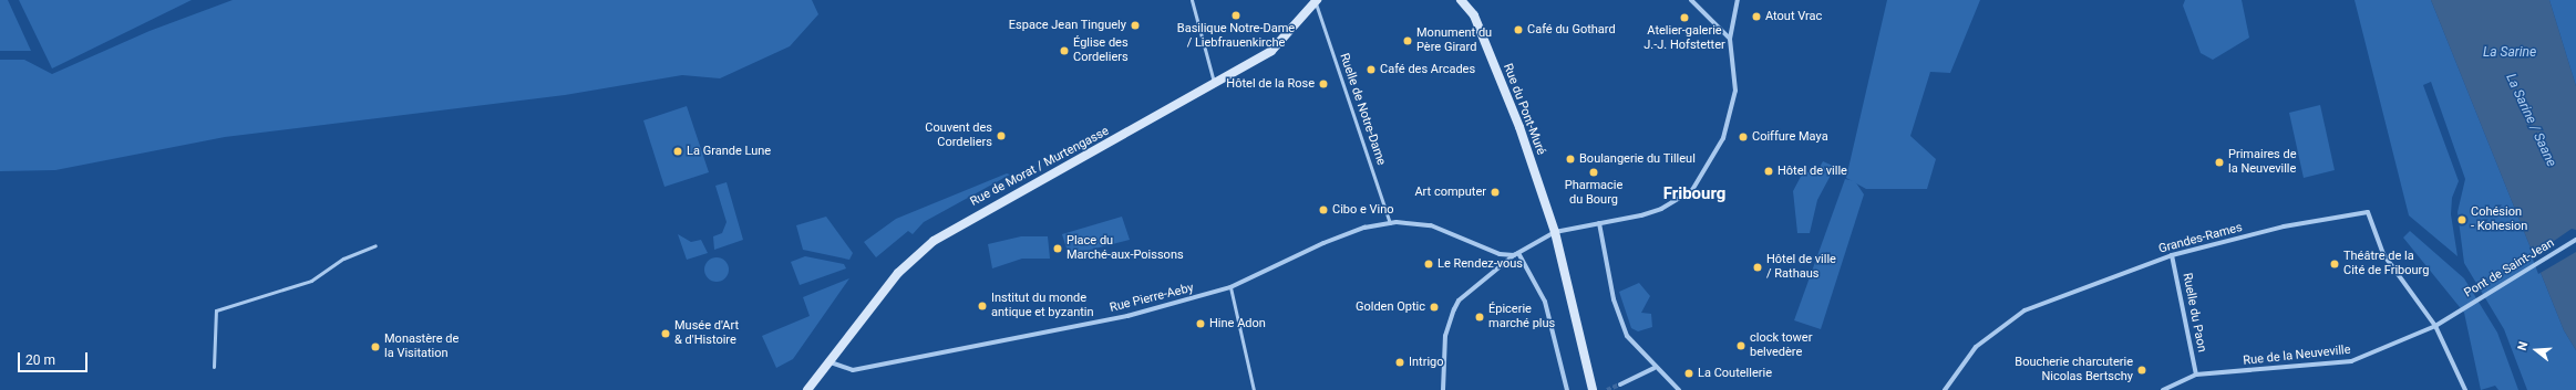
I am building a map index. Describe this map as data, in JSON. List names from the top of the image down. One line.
{"streets":{"main road":["Rue du Pont-Muré","Rue de Morat / Murtengasse"],"street":["Grandes-Rames","Pont de Saint-Jean","Rue Pierre-Aeby","Ruelle du Paon","Rue de la Neuveville"],"lane":["Ruelle de Notre-Dame"]},"crossings":[["Ruelle de Notre-Dame","Rue de Morat / Murtengasse"],["Ruelle de Notre-Dame","Rue Pierre-Aeby"],["Rue de Morat / Murtengasse","Rue Pierre-Aeby"],["Grandes-Rames","Ruelle du Paon"],["Grandes-Rames","Rue de la Neuveville"],["Pont de Saint-Jean","Rue de la Neuveville"],["Ruelle du Paon","Rue de la Neuveville"]],"districts":["Fribourg"],"water":["La Sarine","La Sarine / Saane"],"places":["Basilique Notre-Dame / Liebfrauenkirche","Atout Vrac","Atelier-galerie J.-J. Hofstetter","Espace Jean Tinguely","Café du Gothard","Monument du Père Girard","Église des Cordeliers","Café des Arcades","Hôtel de la Rose","Couvent des Cordeliers","Coiffure Maya","La Grande Lune","Boulangerie du Tilleul","Primaires de la Neuveville","Hôtel de ville","Pharmacie du Bourg","Art computer","Cibo e Vino","Cohésion - Kohesion","Place du Marché-aux-Poissons","Le Rendez-vous","Théâtre de la Cité de Fribourg","Hôtel de ville / Rathaus","Institut du monde antique et byzantin","Golden Optic","Épicerie marché plus","Hine Adon","Musée d'Art & d'Histoire","clock tower belvedère","Monastère de la Visitation","Intrigo","Boucherie charcuterie Nicolas Bertschy","La Coutellerie"],"scale_bar":"20 m","north":"left"}
